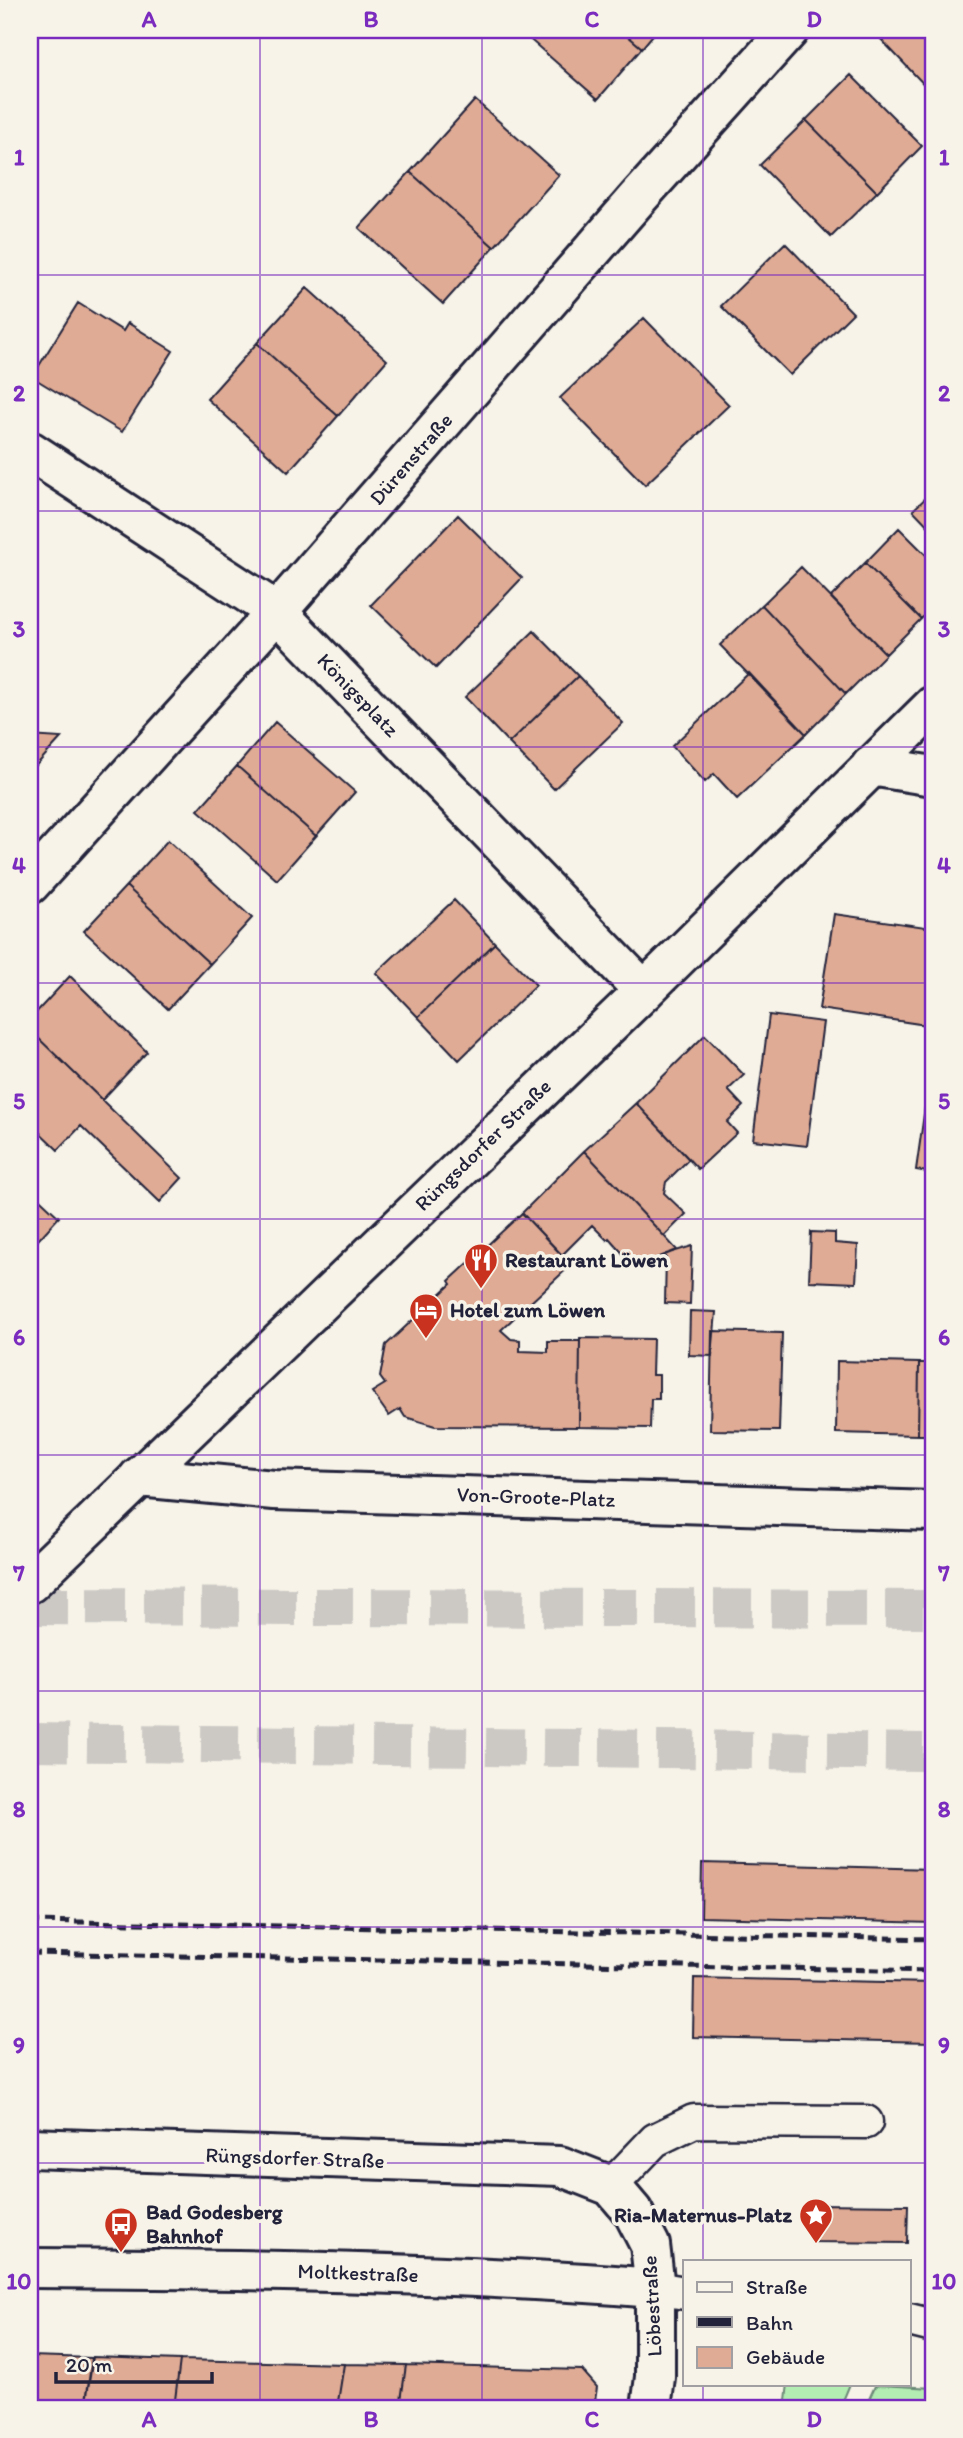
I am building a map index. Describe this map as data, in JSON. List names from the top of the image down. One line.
{"streets":{"street":["Dürenstraße","Königsplatz","Rüngsdorfer Straße","Von-Groote-Platz","Moltkestraße","Löbestraße"]},"crossings":[["Dürenstraße","Königsplatz"],["Königsplatz","Rüngsdorfer Straße"],["Rüngsdorfer Straße","Von-Groote-Platz"],["Rüngsdorfer Straße","Löbestraße"],["Moltkestraße","Löbestraße"]],"places":{"restaurant":["Restaurant Löwen"],"hotel":["Hotel zum Löwen"],"place":["Ria-Maternus-Platz"],"bus stop":["Bad Godesberg Bahnhof"]},"legend":["Straße","Bahn","Gebäude"],"scale_bar":"20 m","grid":{"columns":["A","B","C","D"],"rows":["1","2","3","4","5","6","7","8","9","10"]}}
